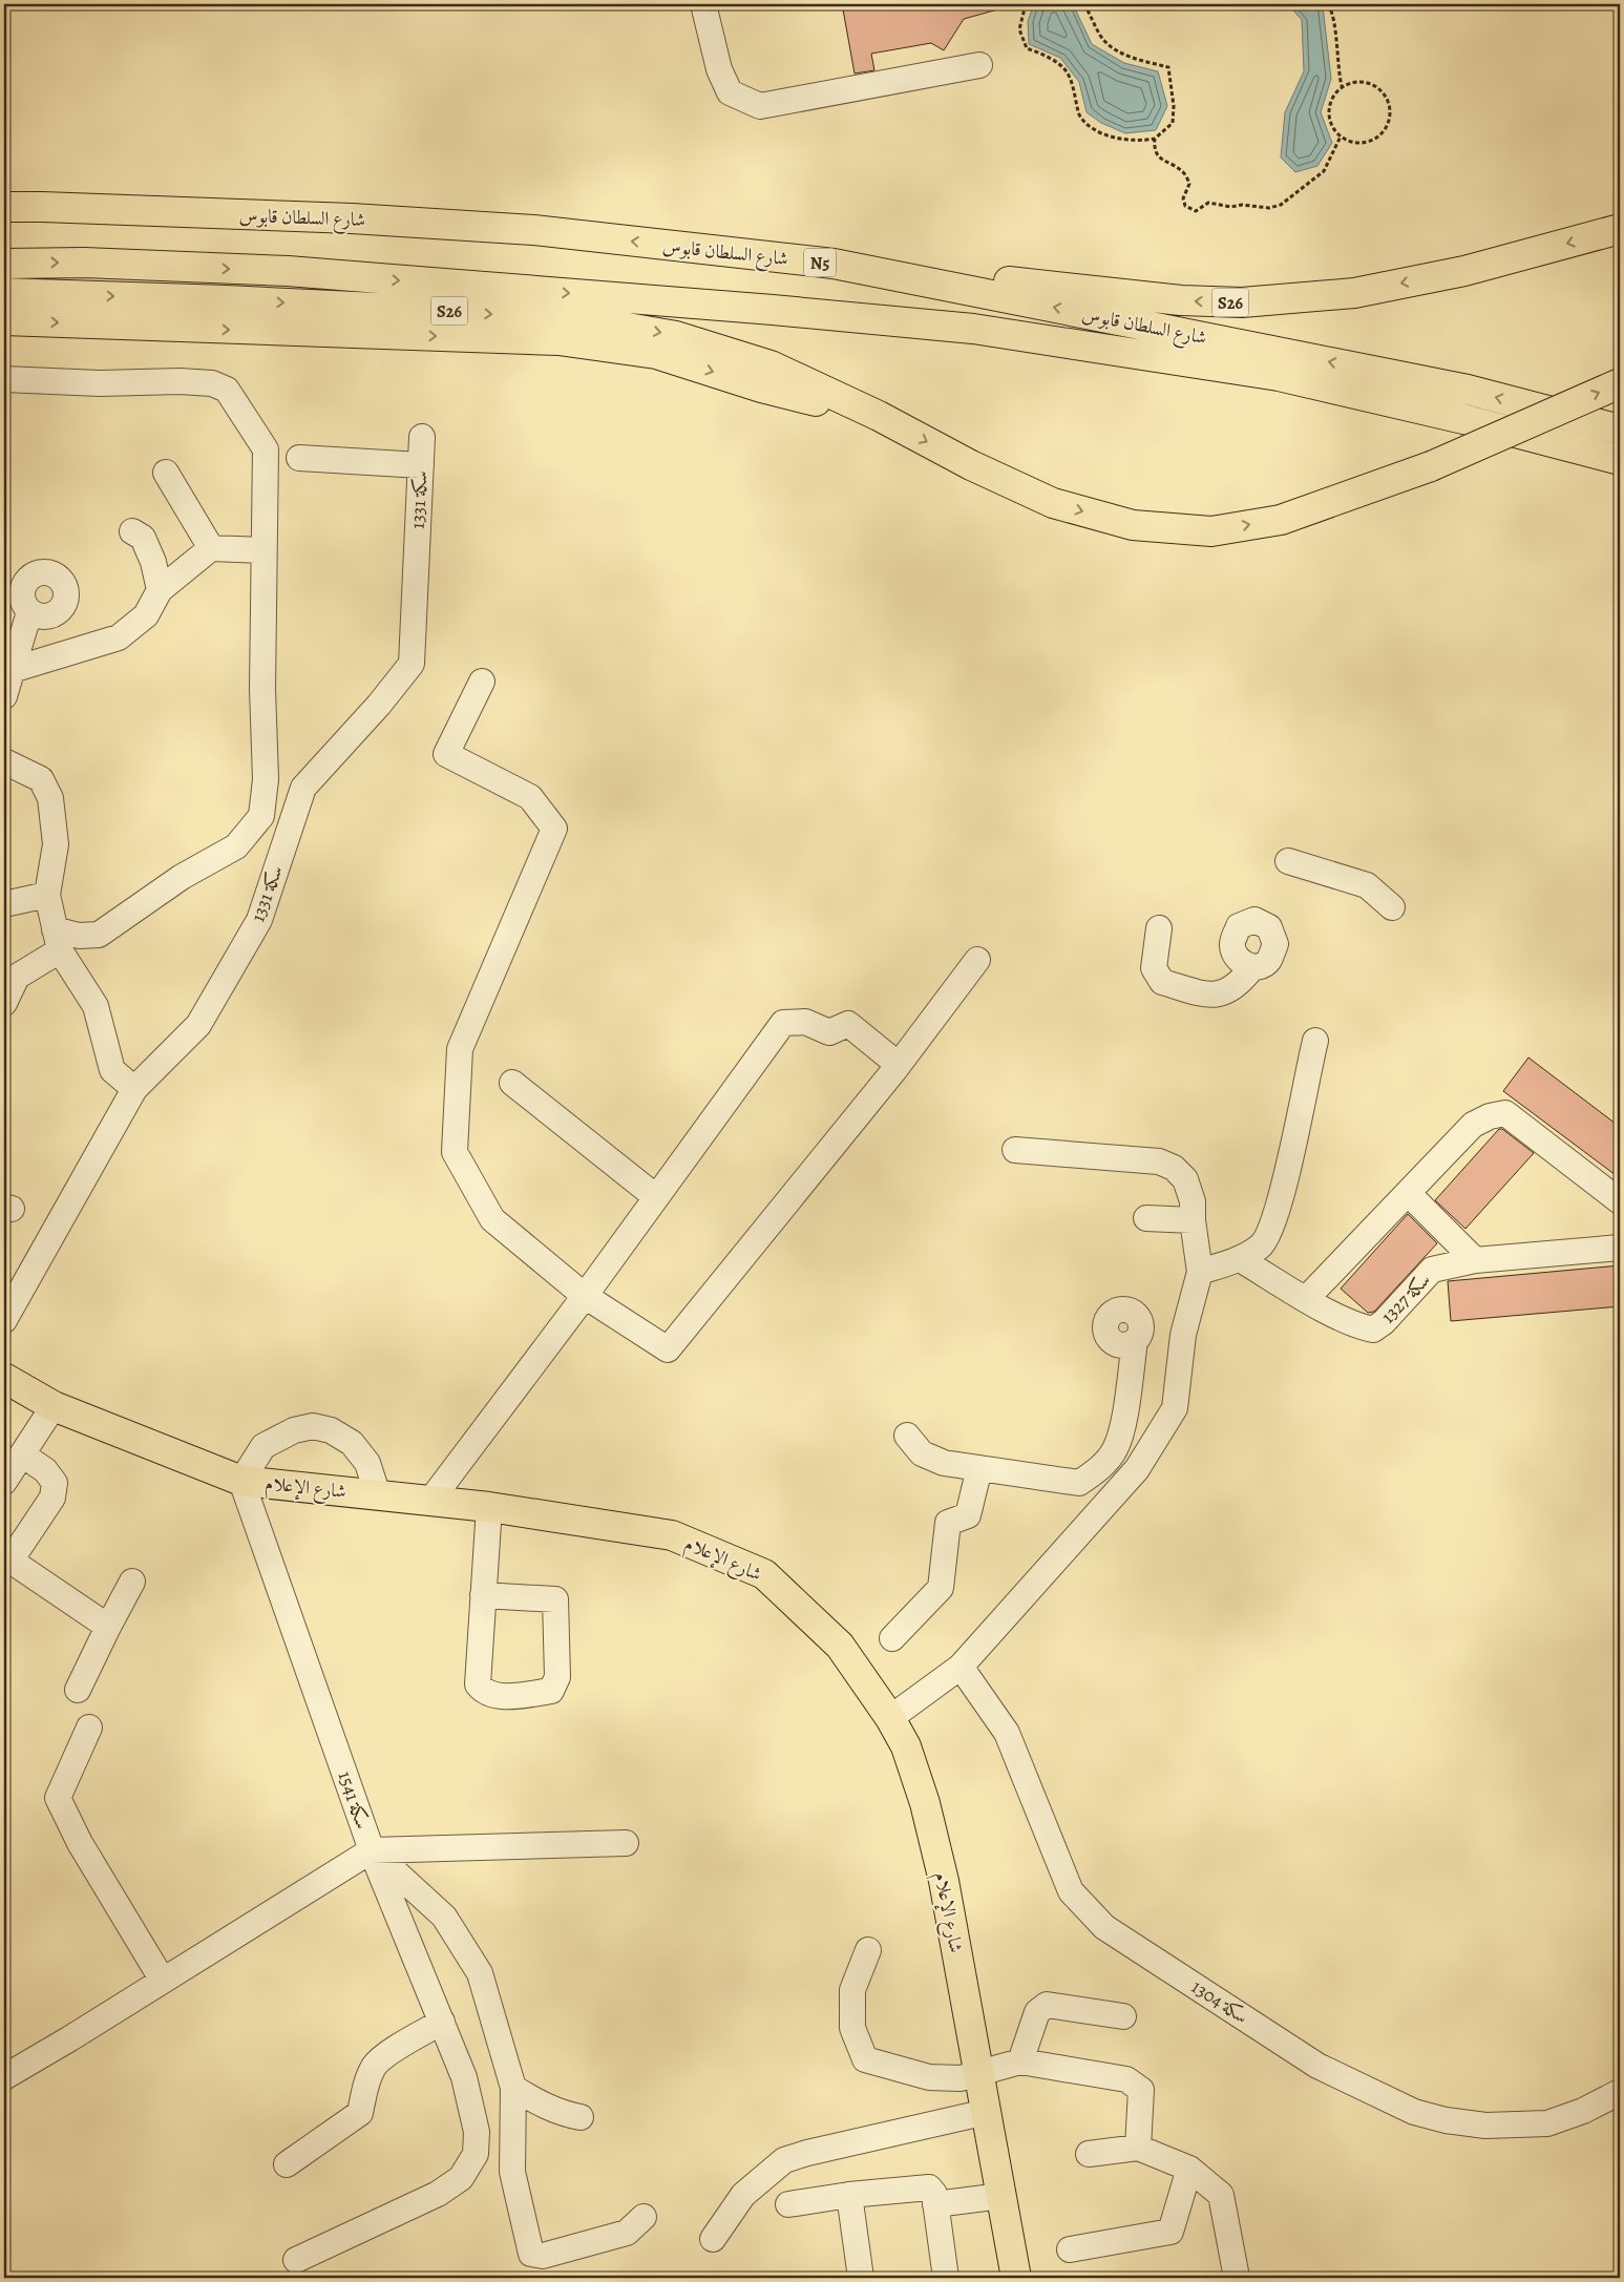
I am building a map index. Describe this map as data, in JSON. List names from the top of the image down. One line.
{"streets":{"main road":["شارع السلطان قابوس","N5","S26","شارع الإعلام"],"street":["سكة 1331","سكة 1327","سكة 1541","سكة 1304"]},"crossings":[["شارع السلطان قابوس","S26"],["شارع الإعلام","سكة 1541"]]}
